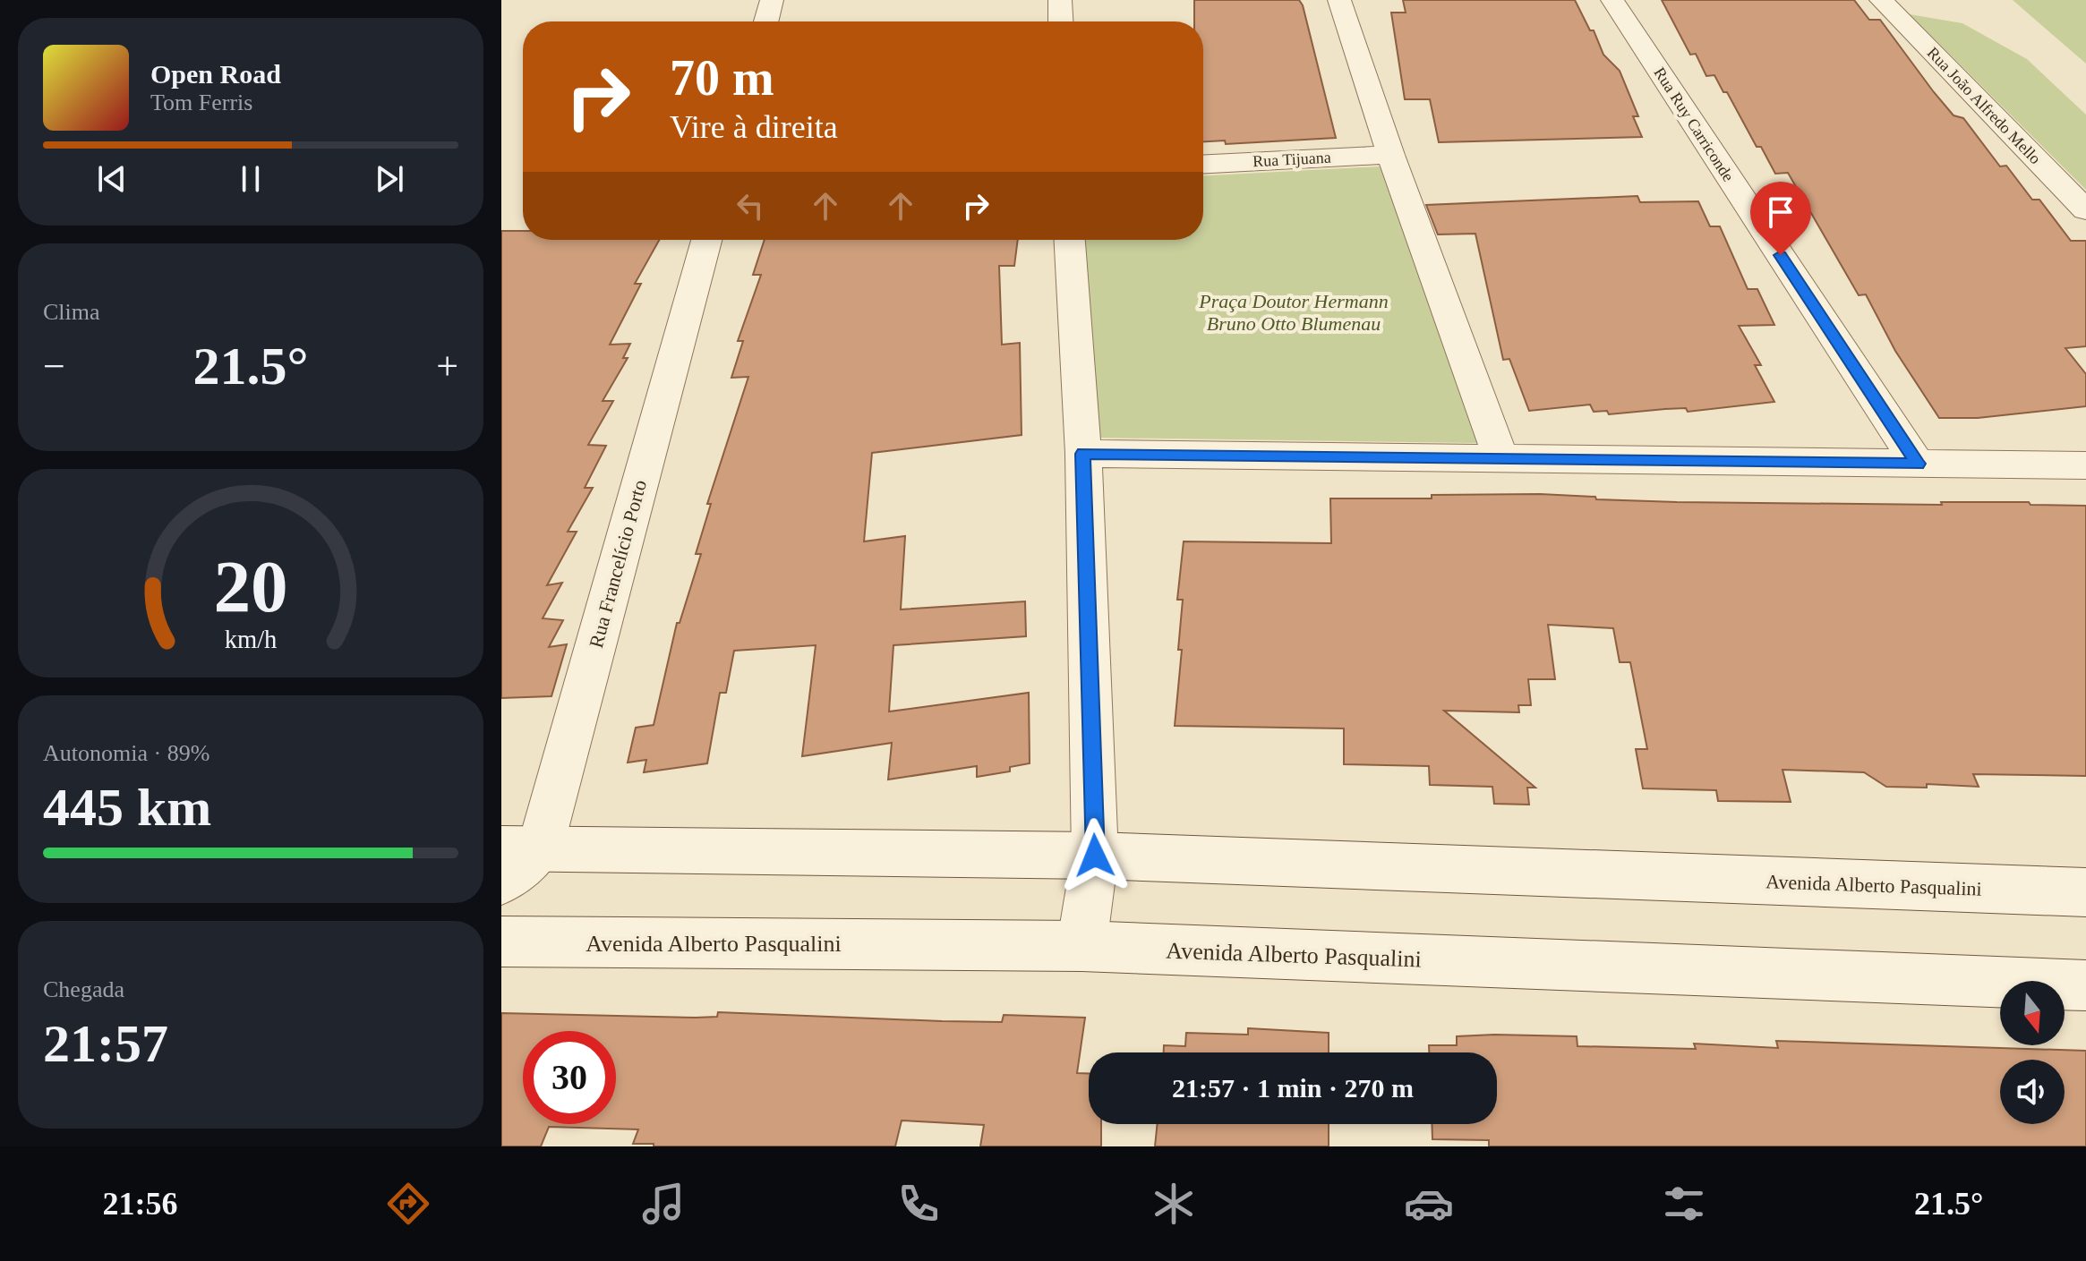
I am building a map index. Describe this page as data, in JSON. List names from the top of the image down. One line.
{"streets":{"street":["Rua João Alfredo Mello","Rua Ruy Carriconde","Rua Tijuana","Rua Francelício Porto","Avenida Alberto Pasqualini"]},"crossings":[["Rua Francelício Porto","Avenida Alberto Pasqualini"]],"parks":["Praça Doutor Hermann Bruno Otto Blumenau"],"north":"bottom","page":{"turn":["70 m","Vire à direita"],"song":["Open Road","Tom Ferris"],"tile":["Clima",["Autonomia · 89%","445 km"],["Chegada","21:57"]],"heat":["−","21.5°","+"],"limit":"30","trip":"21:57 · 1 min · 270 m","tabs":["21:56","21.5°"],"gauge":["20","km/h"]}}
